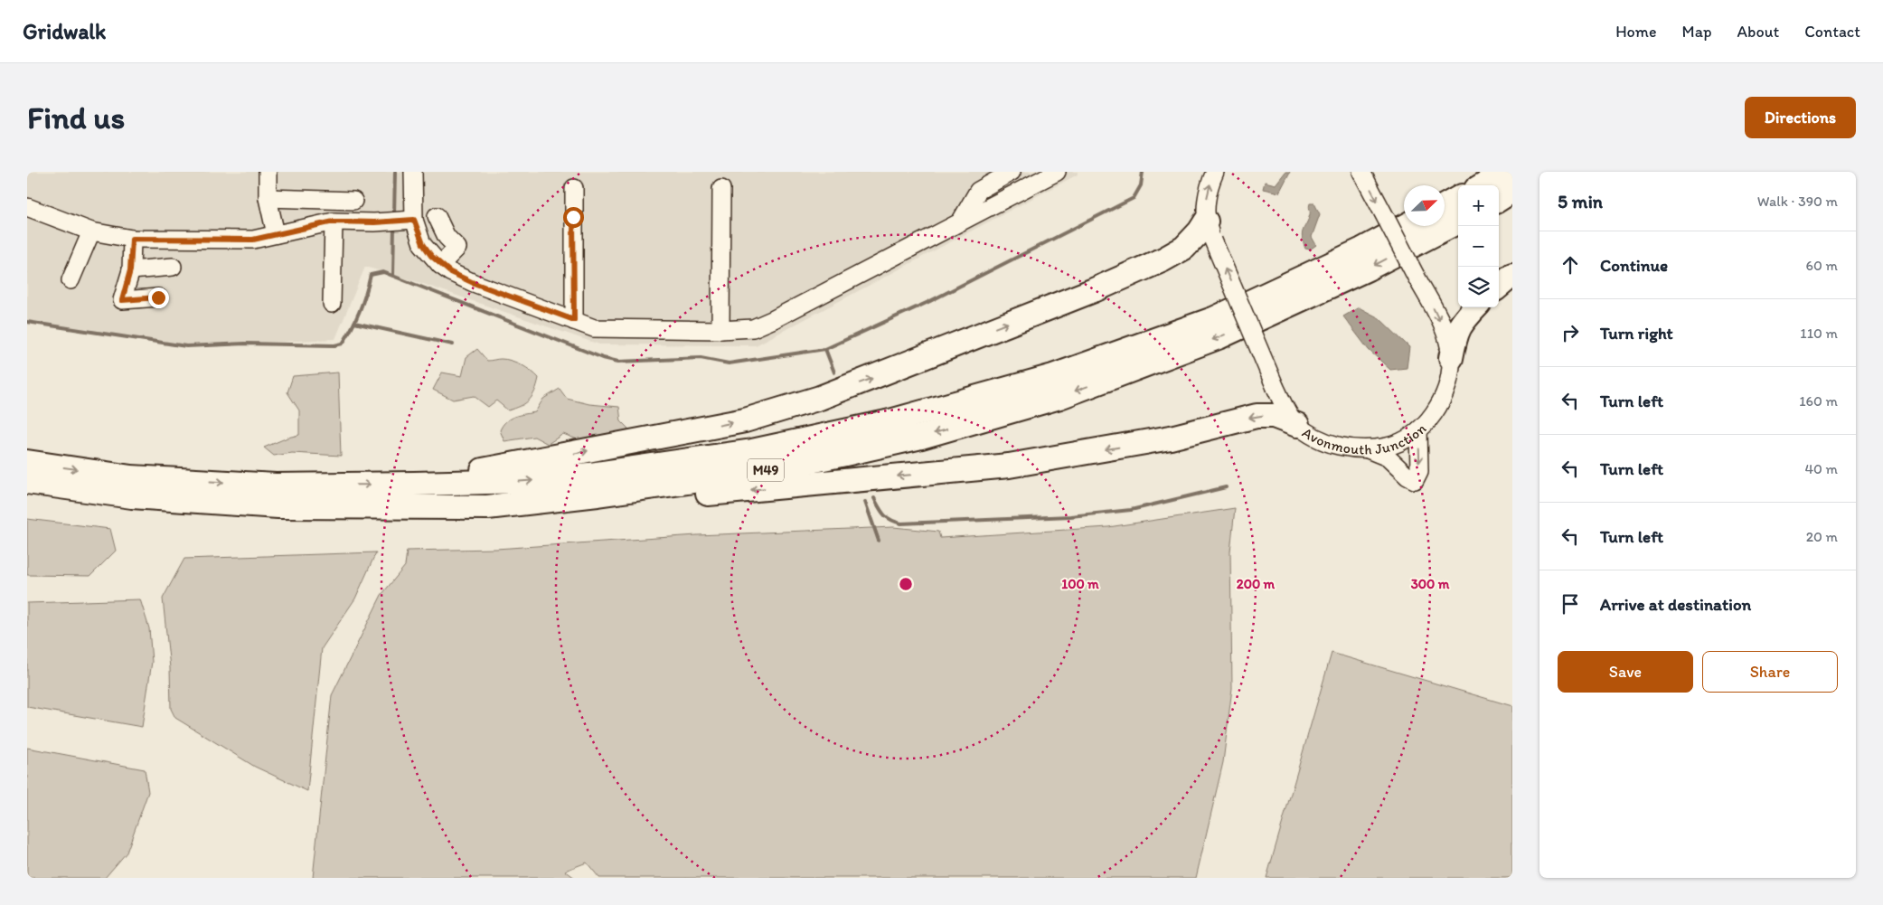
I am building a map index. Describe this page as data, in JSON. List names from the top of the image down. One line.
{"streets":{"highway":["M49"],"street":["Avonmouth Junction"]},"crossings":[["Avonmouth Junction","M49"]],"north":"top right","page":{"header":"Gridwalk","nav":["Home","Map","About","Contact"],"buttons":["Directions",["Save","Share"]],"title":"Find us","heading":["5 min","Walk · 390 m"],"map_buttons":["+","−"],"list":[["Continue","60 m"],["Turn right","110 m"],["Turn left","160 m"],["Turn left","40 m"],["Turn left","20 m"],"Arrive at destination"]},"rings":["100 m","200 m","300 m"]}
